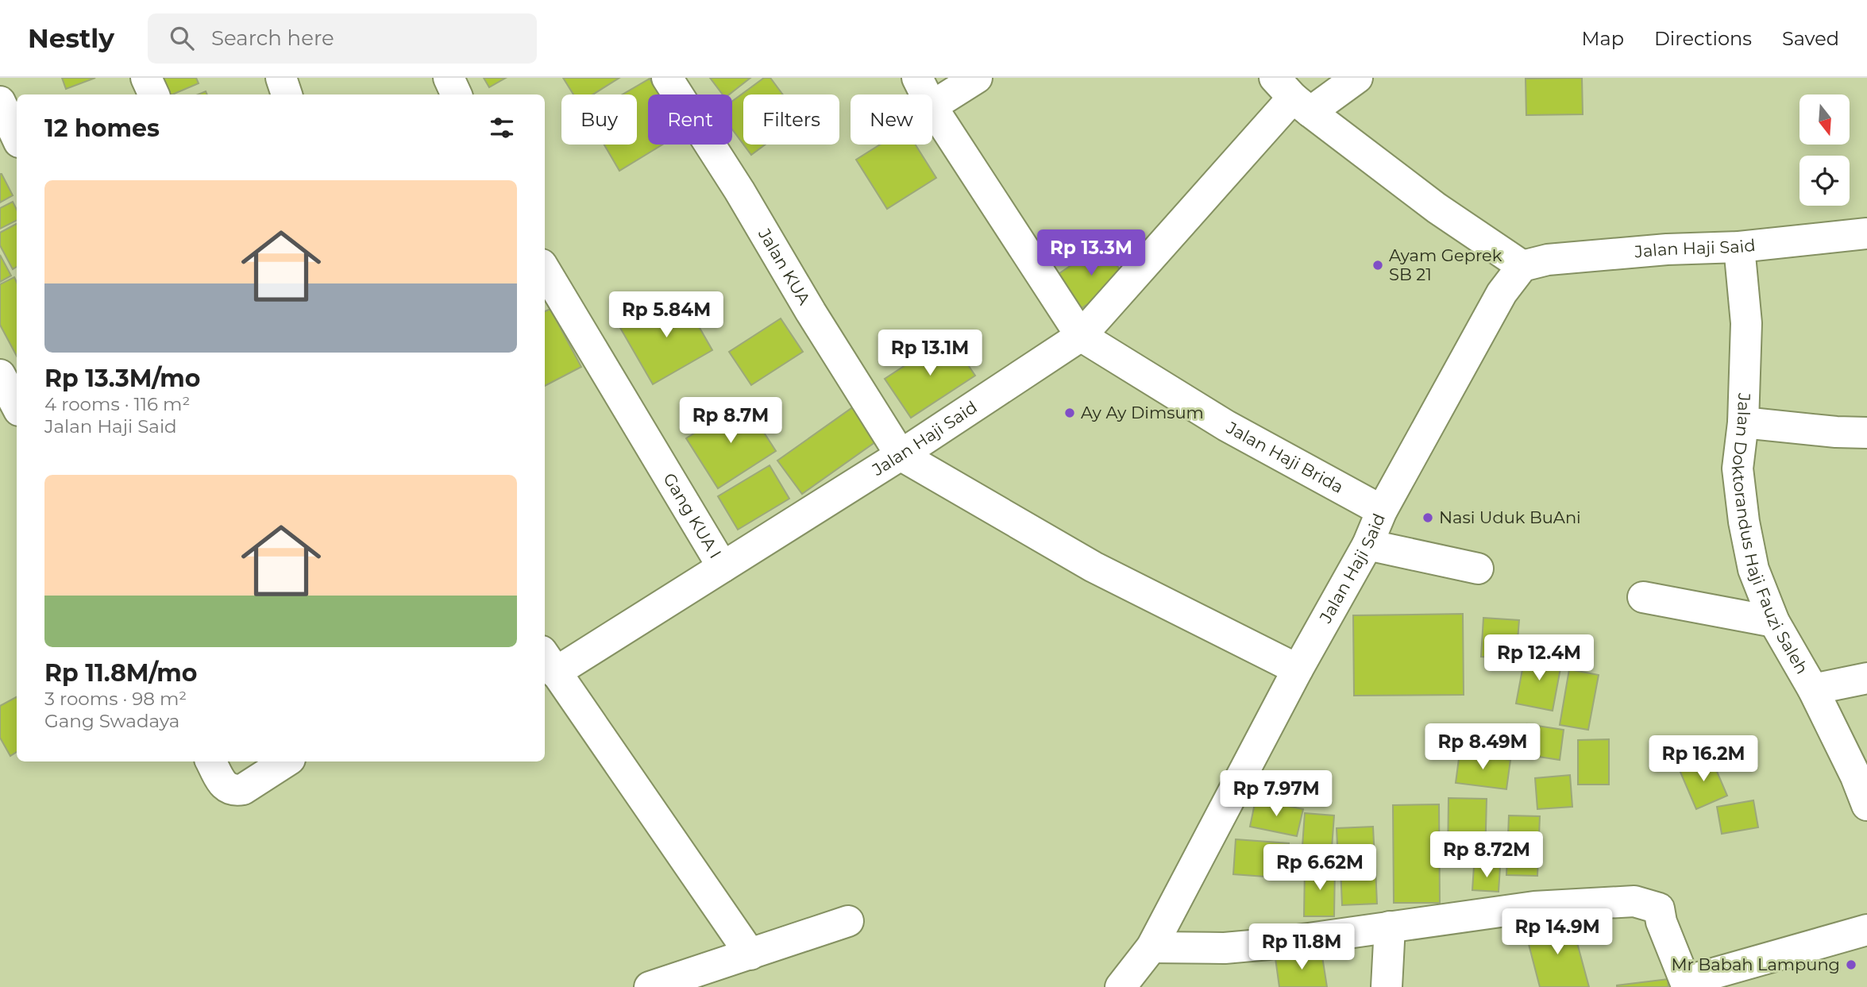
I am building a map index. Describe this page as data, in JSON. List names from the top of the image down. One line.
{"streets":{"street":["Jalan Haji Said","Jalan KUA","Jalan Haji Brida","Gang KUA I","Jalan Doktorandus Haji Fauzi Saleh"]},"crossings":[["Jalan Haji Said","Jalan KUA"],["Jalan Haji Said","Jalan Haji Brida"],["Jalan Haji Said","Gang KUA I"],["Jalan Haji Said","Jalan Doktorandus Haji Fauzi Saleh"]],"places":["Ayam Geprek SB 21","Ay Ay Dimsum","Nasi Uduk BuAni","Mr Babah Lampung"],"north":"bottom","page":{"header":"Nestly","search":"Search here","nav":["Map","Directions","Saved"],"chip":["Buy","Rent","Filters","New"],"heading":"12 homes","list":[{"name":"Rp 13.3M/mo","note":"4 rooms · 116 m² · Jalan Haji Said"},{"name":"Rp 11.8M/mo","note":"3 rooms · 98 m² · Gang Swadaya"}],"price":["Rp 13.3M","Rp 5.84M","Rp 13.1M","Rp 8.7M","Rp 12.4M","Rp 8.49M","Rp 16.2M","Rp 7.97M","Rp 8.72M","Rp 6.62M","Rp 14.9M","Rp 11.8M"]}}
